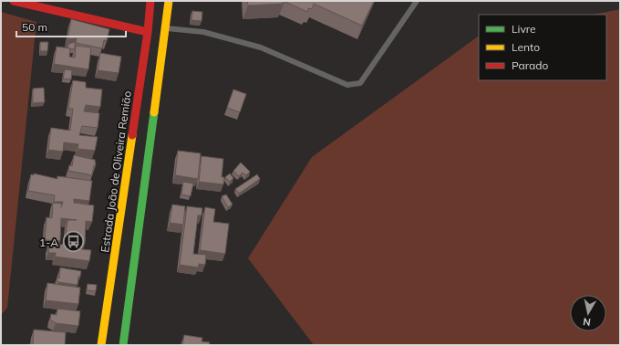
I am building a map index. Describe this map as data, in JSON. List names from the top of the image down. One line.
{"streets":{"main road":["Estrada João de Oliveira Remião"]},"places":{"bus stop":["1-A"]},"legend":["Livre","Lento","Parado"],"scale_bar":"50 m","north":"bottom"}
